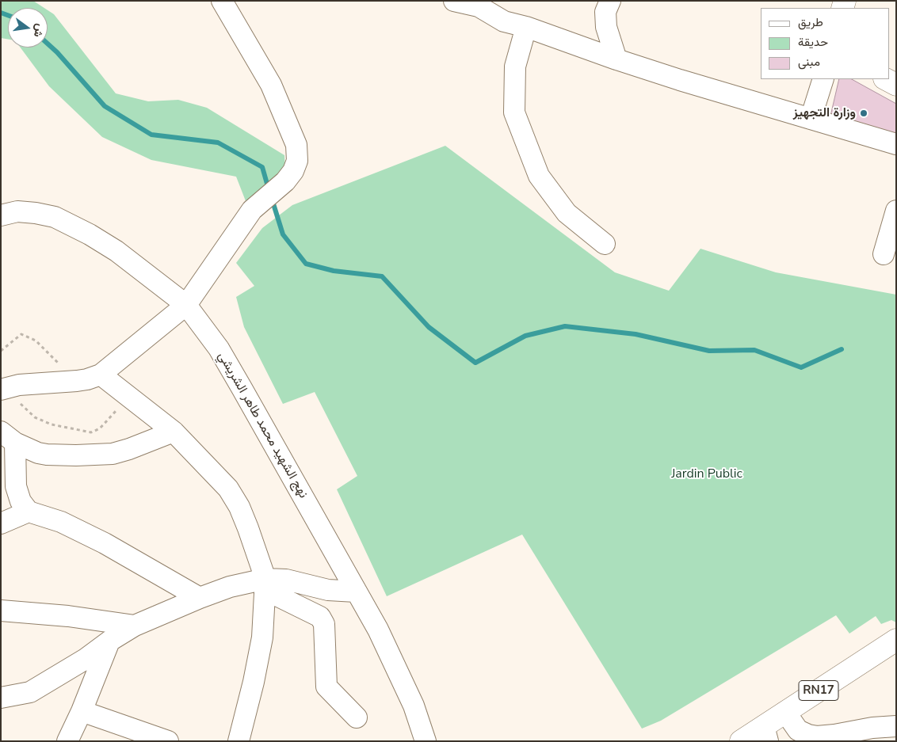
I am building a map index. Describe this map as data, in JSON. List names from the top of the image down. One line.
{"streets":{"main road":["RN17"],"street":["نهج الشهيد محمد طاهر الشريشي"]},"parks":["Jardin Public"],"places":["وزارة التجهيز"],"legend":["طريق","حديقة","مبنى"],"north":"right"}
